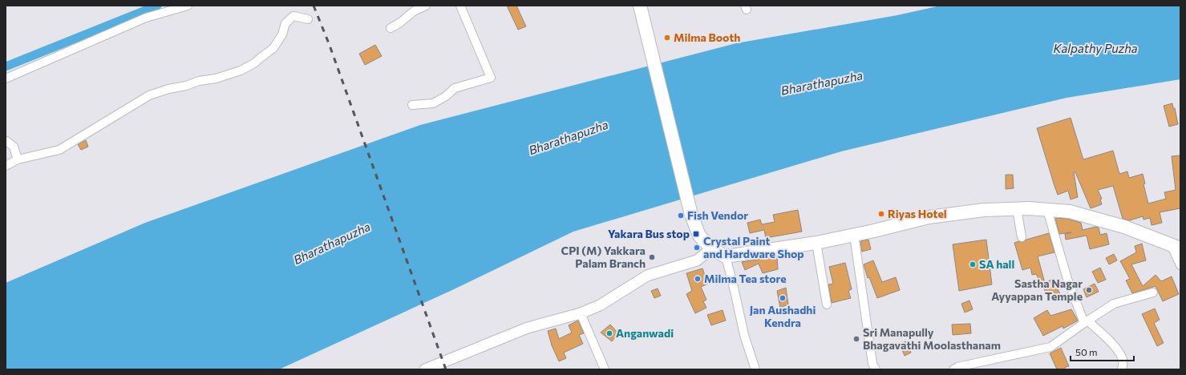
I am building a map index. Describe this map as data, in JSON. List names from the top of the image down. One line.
{"water":["Kalpathy Puzha","Bharathapuzha"],"places":{"other":["Milma Booth","Riyas Hotel","Fish Vendor","Crystal Paint and Hardware Shop","CPI (M) Yakkara Palam Branch","SA hall","Milma Tea store","Sastha Nagar Ayyappan Temple","Jan Aushadhi Kendra","Anganwadi","Sri Manapully Bhagavathi Moolasthanam"],"transit":["Yakara Bus stop"]},"scale_bar":"50 m"}
